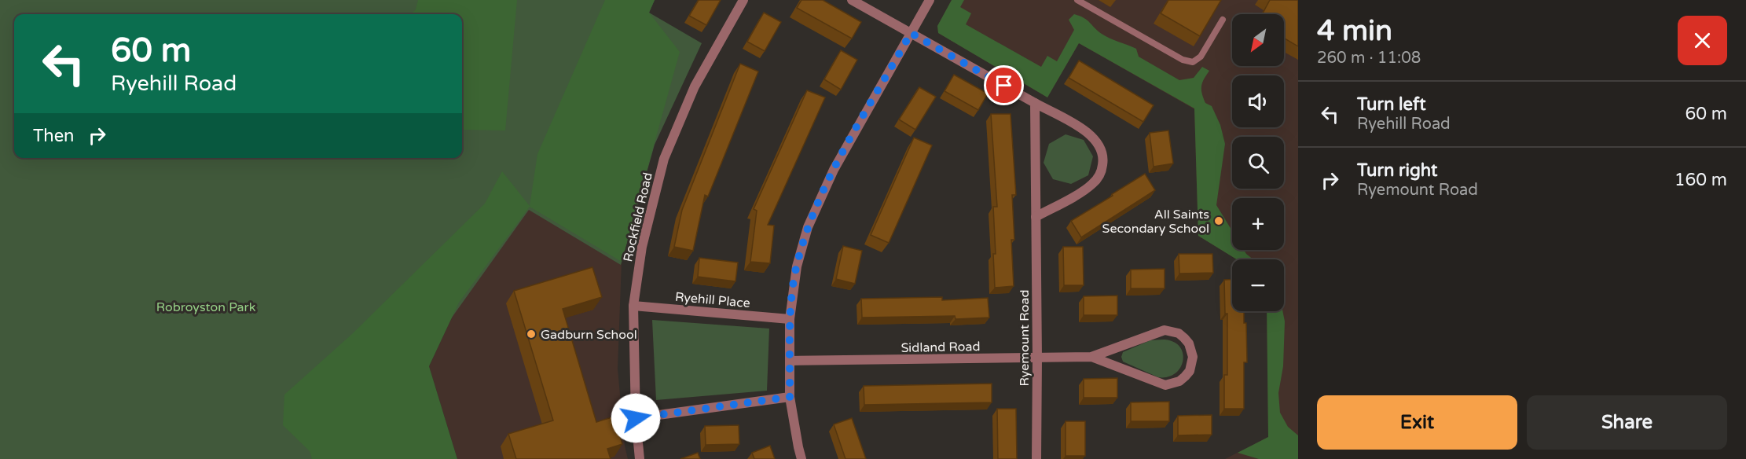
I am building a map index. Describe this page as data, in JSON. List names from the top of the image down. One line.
{"streets":{"street":["Rockfield Road","Ryehill Place","Ryemount Road","Sidland Road"]},"crossings":[["Rockfield Road","Ryehill Place"],["Ryemount Road","Sidland Road"]],"parks":["Robroyston Park"],"places":["All Saints Secondary School","Gadburn School"],"north":"bottom left","page":{"heading":["4 min","260 m · 11:08"],"map_buttons":["+","−"],"turn":["60 m","Ryehill Road"],"list":[{"name":"Turn left","note":"Ryehill Road","value":"60 m"},{"name":"Turn right","note":"Ryemount Road","value":"160 m"}],"then":"Then","buttons":["Exit","Share"]}}
